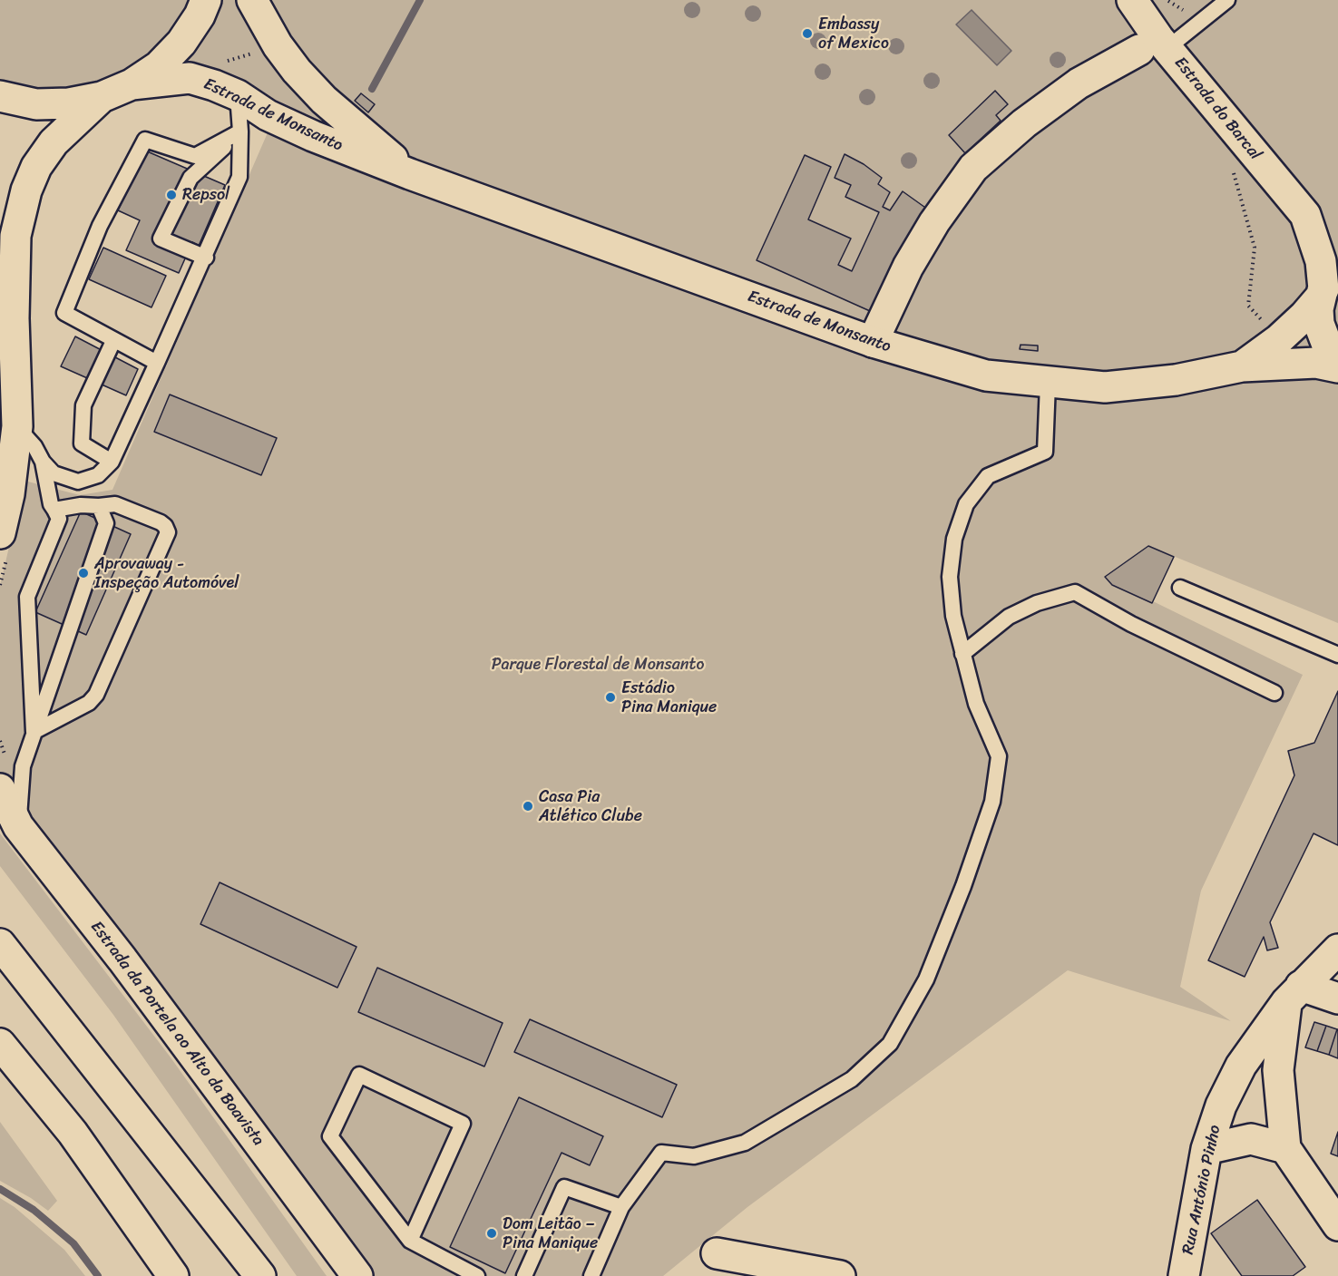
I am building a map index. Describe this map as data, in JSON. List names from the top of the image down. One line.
{"streets":{"main road":["Estrada do Barcal","Estrada de Monsanto","Estrada da Portela ao Alto da Boavista","Rua António Pinho"]},"parks":["Parque Florestal de Monsanto"],"places":["Embassy of Mexico","Repsol","Aprovaway - Inspeção Automóvel","Estádio Pina Manique","Casa Pia Atlético Clube","Dom Leitão – Pina Manique"]}
